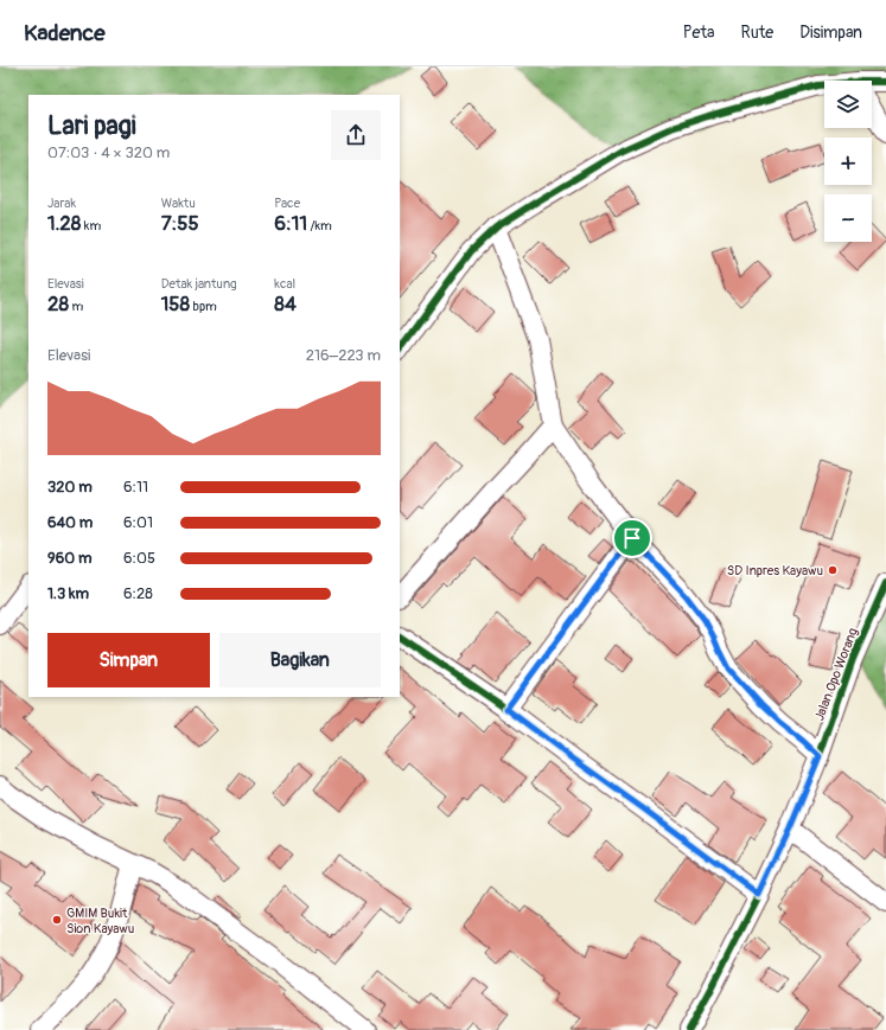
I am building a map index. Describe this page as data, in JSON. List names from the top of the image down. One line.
{"streets":{"street":["Jalan Opo Worang"]},"places":["SD Inpres Kayawu","GMIM Bukit Sion Kayawu"],"page":{"header":"Kadence","nav":["Peta","Rute","Disimpan"],"map_buttons":["+","−"],"heading":["Lari pagi","07:03 · 4 × 320 m"],"stats":[["Jarak","1.28 km"],["Waktu","7:55"],["Pace","6:11 /km"],["Elevasi","28 m"],["Detak jantung","158 bpm"],["kcal","84"]],"chart":["Elevasi","216–223 m"],"list":[{"name":"320 m","note":"6:11"},{"name":"640 m","note":"6:01"},{"name":"960 m","note":"6:05"},{"name":"1.3 km","note":"6:28"}],"buttons":["Simpan","Bagikan"]}}
